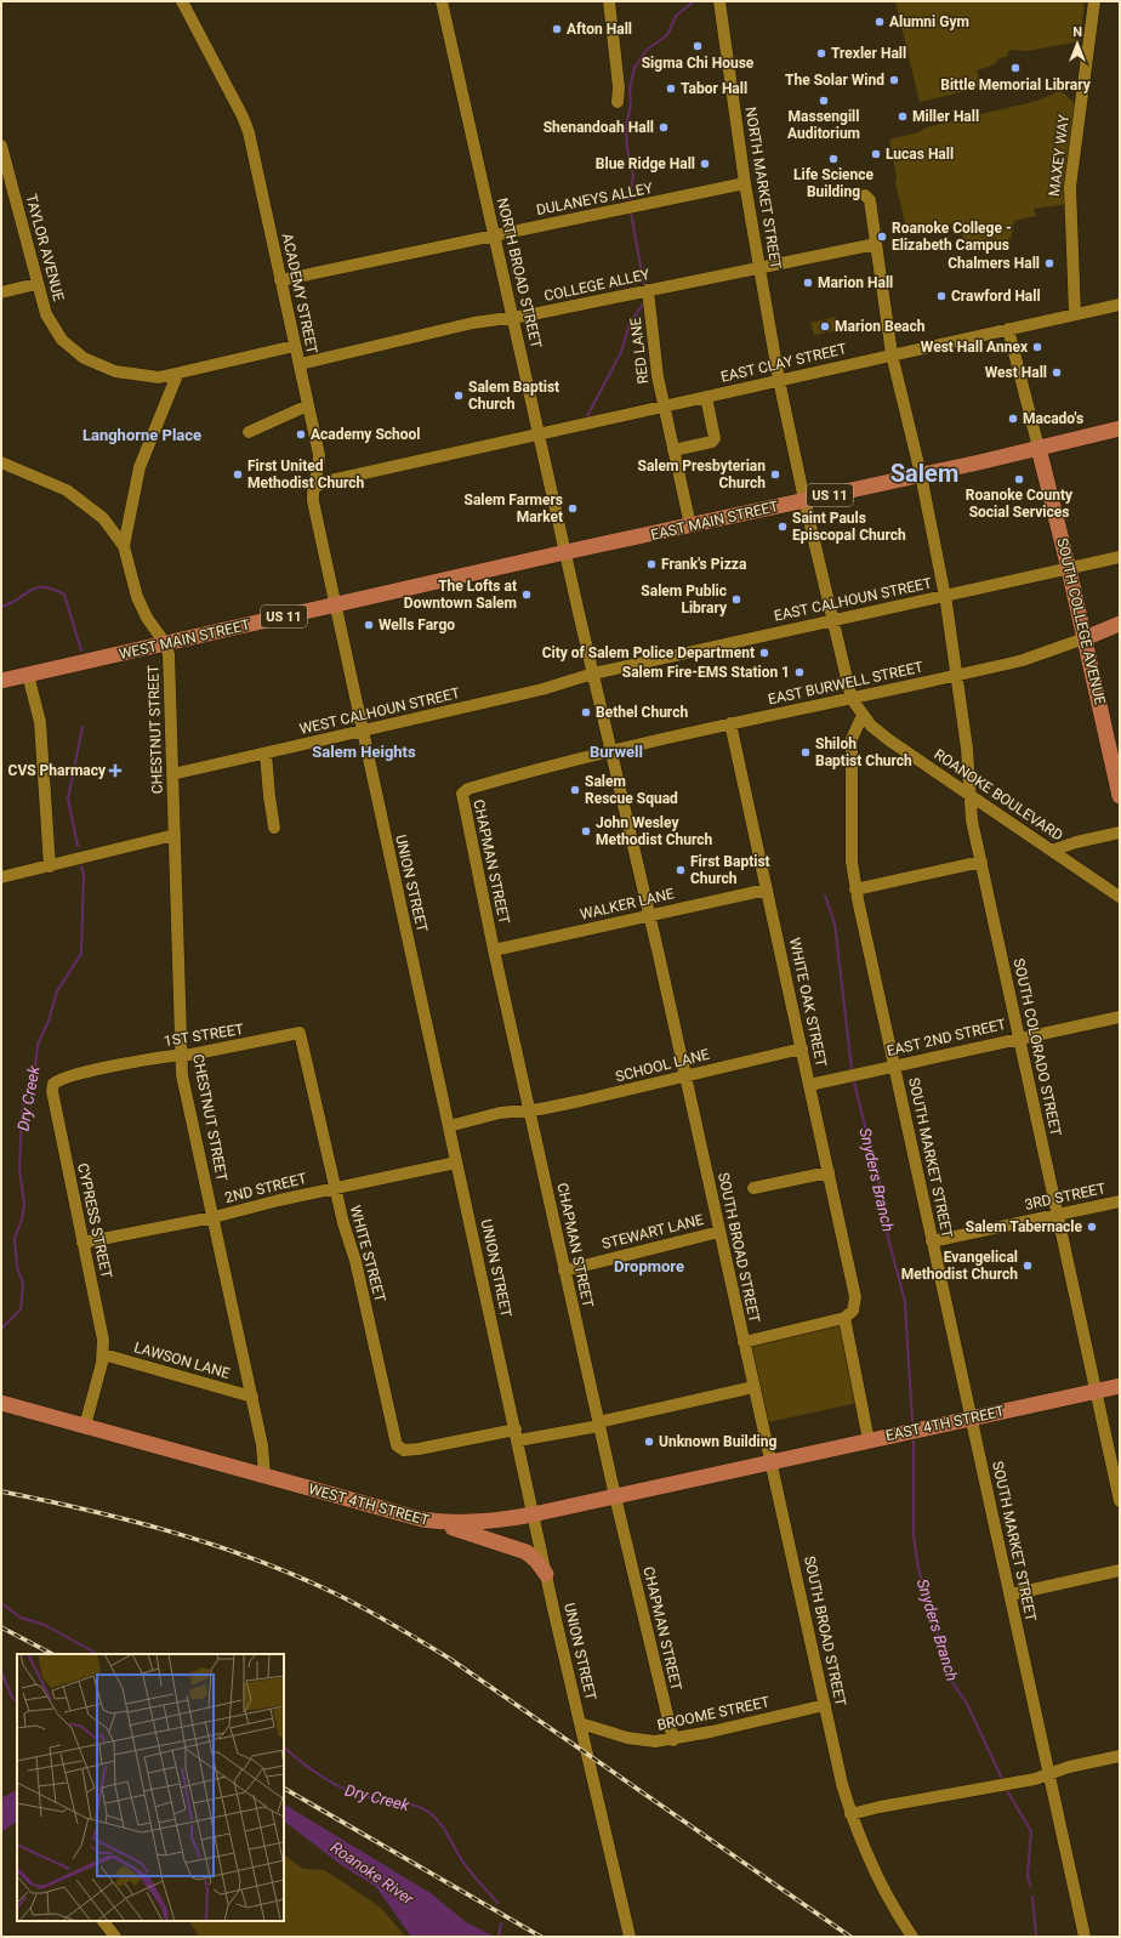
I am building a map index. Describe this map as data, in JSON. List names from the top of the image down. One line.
{"streets":{"main road":["US 11","EAST MAIN STREET","SOUTH COLLEGE AVENUE","WEST MAIN STREET","EAST 4TH STREET","WEST 4TH STREET"],"street":["MAXEY WAY","NORTH MARKET STREET","DULANEYS ALLEY","TAYLOR AVENUE","NORTH BROAD STREET","COLLEGE ALLEY","ACADEMY STREET","RED LANE","EAST CLAY STREET","EAST CALHOUN STREET","EAST BURWELL STREET","WEST CALHOUN STREET","CHESTNUT STREET","ROANOKE BOULEVARD","CHAPMAN STREET","UNION STREET","WALKER LANE","WHITE OAK STREET","1ST STREET","EAST 2ND STREET","SOUTH COLORADO STREET","SCHOOL LANE","SOUTH MARKET STREET","2ND STREET","3RD STREET","CYPRESS STREET","STEWART LANE","SOUTH BROAD STREET","WHITE STREET","LAWSON LANE","BROOME STREET"]},"crossings":[["MAXEY WAY","EAST CLAY STREET"],["NORTH MARKET STREET","DULANEYS ALLEY"],["NORTH MARKET STREET","COLLEGE ALLEY"],["NORTH MARKET STREET","EAST CLAY STREET"],["NORTH MARKET STREET","EAST MAIN STREET"],["DULANEYS ALLEY","NORTH BROAD STREET"],["DULANEYS ALLEY","ACADEMY STREET"],["TAYLOR AVENUE","ACADEMY STREET"],["NORTH BROAD STREET","COLLEGE ALLEY"],["NORTH BROAD STREET","EAST CLAY STREET"],["NORTH BROAD STREET","EAST MAIN STREET"],["NORTH BROAD STREET","WEST MAIN STREET"],["NORTH BROAD STREET","SOUTH BROAD STREET"],["COLLEGE ALLEY","ACADEMY STREET"],["COLLEGE ALLEY","RED LANE"],["COLLEGE ALLEY","SOUTH COLORADO STREET"],["ACADEMY STREET","EAST CLAY STREET"],["ACADEMY STREET","WEST MAIN STREET"],["ACADEMY STREET","UNION STREET"],["RED LANE","EAST CLAY STREET"],["RED LANE","EAST MAIN STREET"],["EAST CLAY STREET","SOUTH COLORADO STREET"],["EAST MAIN STREET","SOUTH COLLEGE AVENUE"],["EAST MAIN STREET","WEST MAIN STREET"],["EAST MAIN STREET","SOUTH COLORADO STREET"],["EAST MAIN STREET","SOUTH BROAD STREET"],["EAST CALHOUN STREET","SOUTH COLLEGE AVENUE"],["EAST CALHOUN STREET","WEST CALHOUN STREET"],["EAST CALHOUN STREET","SOUTH COLORADO STREET"],["EAST CALHOUN STREET","SOUTH BROAD STREET"],["SOUTH COLLEGE AVENUE","EAST BURWELL STREET"],["WEST MAIN STREET","CHESTNUT STREET"],["WEST MAIN STREET","UNION STREET"],["WEST MAIN STREET","SOUTH BROAD STREET"],["EAST BURWELL STREET","CHAPMAN STREET"],["EAST BURWELL STREET","WHITE OAK STREET"],["EAST BURWELL STREET","SOUTH COLORADO STREET"],["EAST BURWELL STREET","SOUTH BROAD STREET"],["WEST CALHOUN STREET","CHESTNUT STREET"],["WEST CALHOUN STREET","UNION STREET"],["WEST CALHOUN STREET","SOUTH BROAD STREET"],["CHESTNUT STREET","1ST STREET"],["CHESTNUT STREET","2ND STREET"],["CHESTNUT STREET","LAWSON LANE"],["CHESTNUT STREET","WEST 4TH STREET"],["ROANOKE BOULEVARD","SOUTH COLORADO STREET"],["ROANOKE BOULEVARD","SOUTH MARKET STREET"],["CHAPMAN STREET","WALKER LANE"],["CHAPMAN STREET","SCHOOL LANE"],["CHAPMAN STREET","STEWART LANE"],["CHAPMAN STREET","WHITE STREET"],["CHAPMAN STREET","WEST 4TH STREET"],["CHAPMAN STREET","BROOME STREET"],["UNION STREET","SCHOOL LANE"],["UNION STREET","2ND STREET"],["UNION STREET","WHITE STREET"],["UNION STREET","WEST 4TH STREET"],["UNION STREET","BROOME STREET"],["WALKER LANE","WHITE OAK STREET"],["WALKER LANE","SOUTH BROAD STREET"],["WHITE OAK STREET","EAST 2ND STREET"],["WHITE OAK STREET","SCHOOL LANE"],["1ST STREET","CYPRESS STREET"],["1ST STREET","WHITE STREET"],["EAST 2ND STREET","SOUTH COLORADO STREET"],["EAST 2ND STREET","SOUTH MARKET STREET"],["SOUTH COLORADO STREET","3RD STREET"],["SOUTH COLORADO STREET","EAST 4TH STREET"],["SCHOOL LANE","SOUTH BROAD STREET"],["SOUTH MARKET STREET","3RD STREET"],["SOUTH MARKET STREET","EAST 4TH STREET"],["2ND STREET","CYPRESS STREET"],["2ND STREET","WHITE STREET"],["CYPRESS STREET","LAWSON LANE"],["CYPRESS STREET","WEST 4TH STREET"],["STEWART LANE","SOUTH BROAD STREET"],["SOUTH BROAD STREET","WHITE STREET"],["SOUTH BROAD STREET","EAST 4TH STREET"],["SOUTH BROAD STREET","WEST 4TH STREET"],["SOUTH BROAD STREET","BROOME STREET"],["EAST 4TH STREET","WEST 4TH STREET"]],"districts":["Langhorne Place","Salem","Salem Heights","Burwell","Dropmore"],"water":["Dry Creek","Snyders Branch","Roanoke River"],"places":{"other":["Alumni Gym","Afton Hall","Sigma Chi House","Trexler Hall","Bittle Memorial Library","The Solar Wind","Tabor Hall","Massengill Auditorium","Miller Hall","Shenandoah Hall","Lucas Hall","Life Science Building","Blue Ridge Hall","Roanoke College - Elizabeth Campus","Chalmers Hall","Marion Hall","Crawford Hall","Marion Beach","West Hall Annex","West Hall","Salem Baptist Church","Macado's","Academy School","First United Methodist Church","Salem Presbyterian Church","Roanoke County Social Services","Salem Farmers Market","Saint Pauls Episcopal Church","Frank's Pizza","The Lofts at Downtown Salem","Salem Public Library","Wells Fargo","City of Salem Police Department","Salem Fire-EMS Station 1","Bethel Church","Shiloh Baptist Church","Salem Rescue Squad","John Wesley Methodist Church","First Baptist Church","Salem Tabernacle","Evangelical Methodist Church","Unknown Building"],"health":["CVS Pharmacy"]},"north":"top"}
